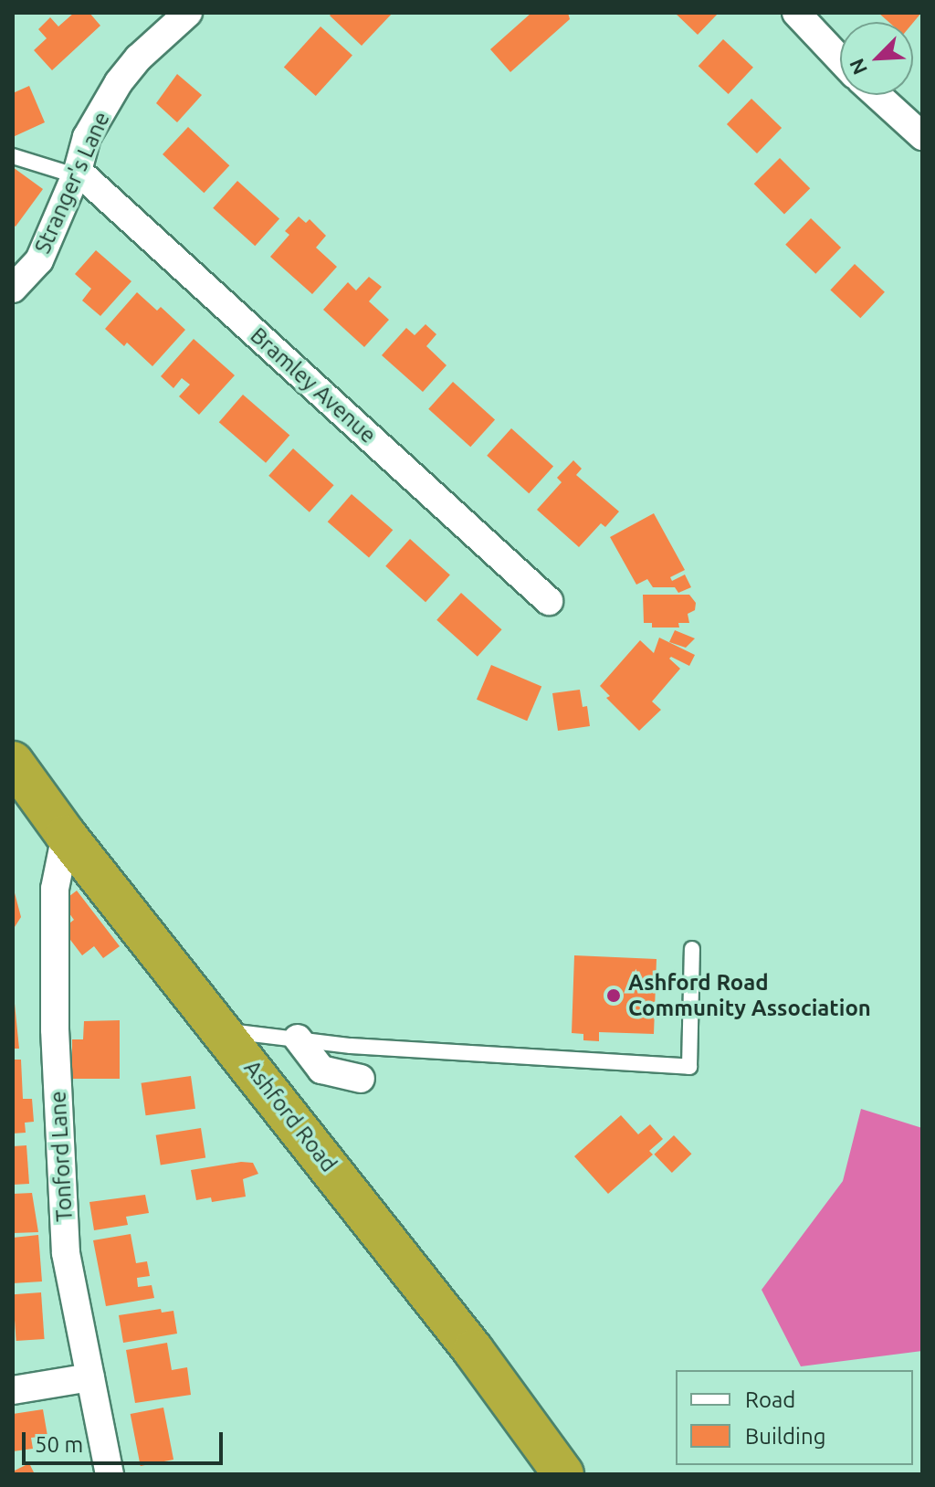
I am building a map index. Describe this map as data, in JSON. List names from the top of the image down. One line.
{"streets":{"highway":["Ashford Road"],"street":["Stranger's Lane","Bramley Avenue","Tonford Lane"]},"crossings":[["Stranger's Lane","Bramley Avenue"],["Ashford Road","Tonford Lane"]],"places":["Ashford Road Community Association"],"legend":["Road","Building"],"scale_bar":"50 m","north":"bottom left"}
